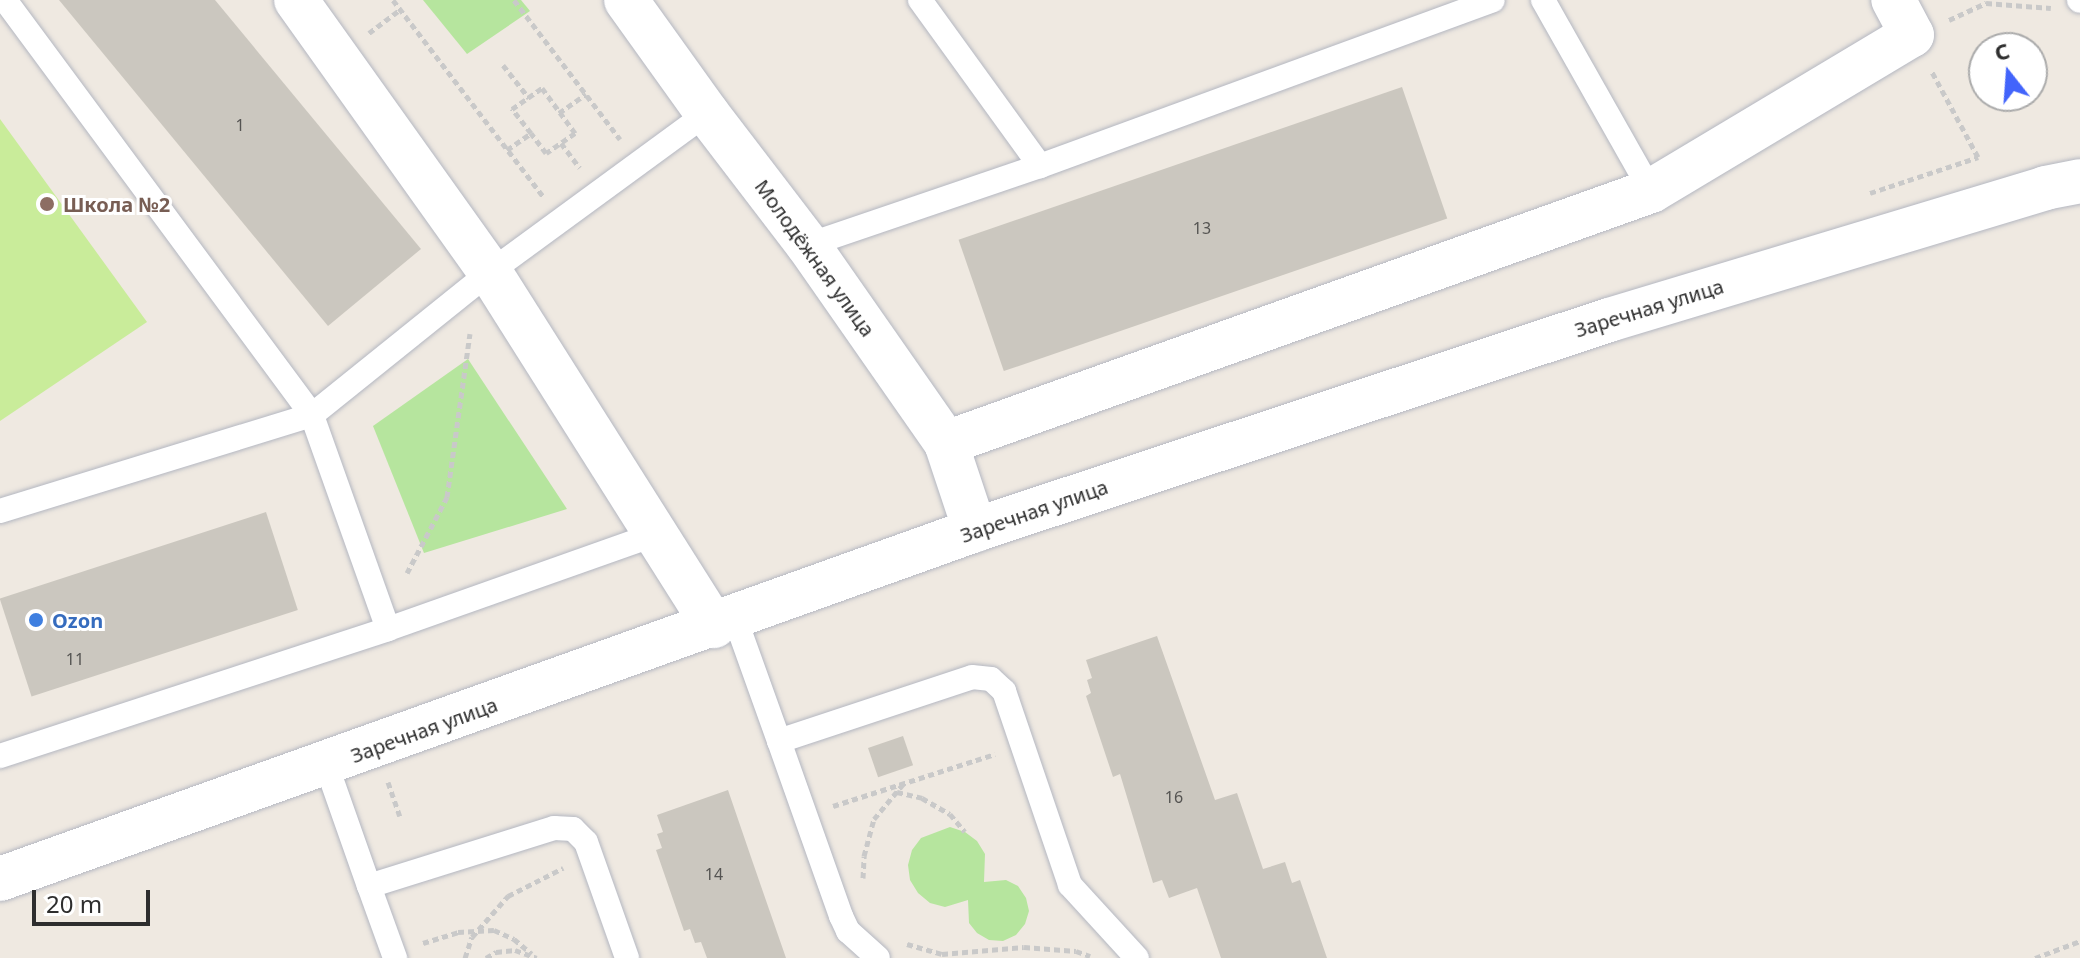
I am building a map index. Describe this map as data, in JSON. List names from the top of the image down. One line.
{"streets":{"street":["Молодёжная улица","Заречная улица"]},"crossings":[["Молодёжная улица","Заречная улица"]],"places":["Школа №2","Ozon"],"house_numbers":["1","13","11","16","14"],"scale_bar":"20 m","north":"top"}
